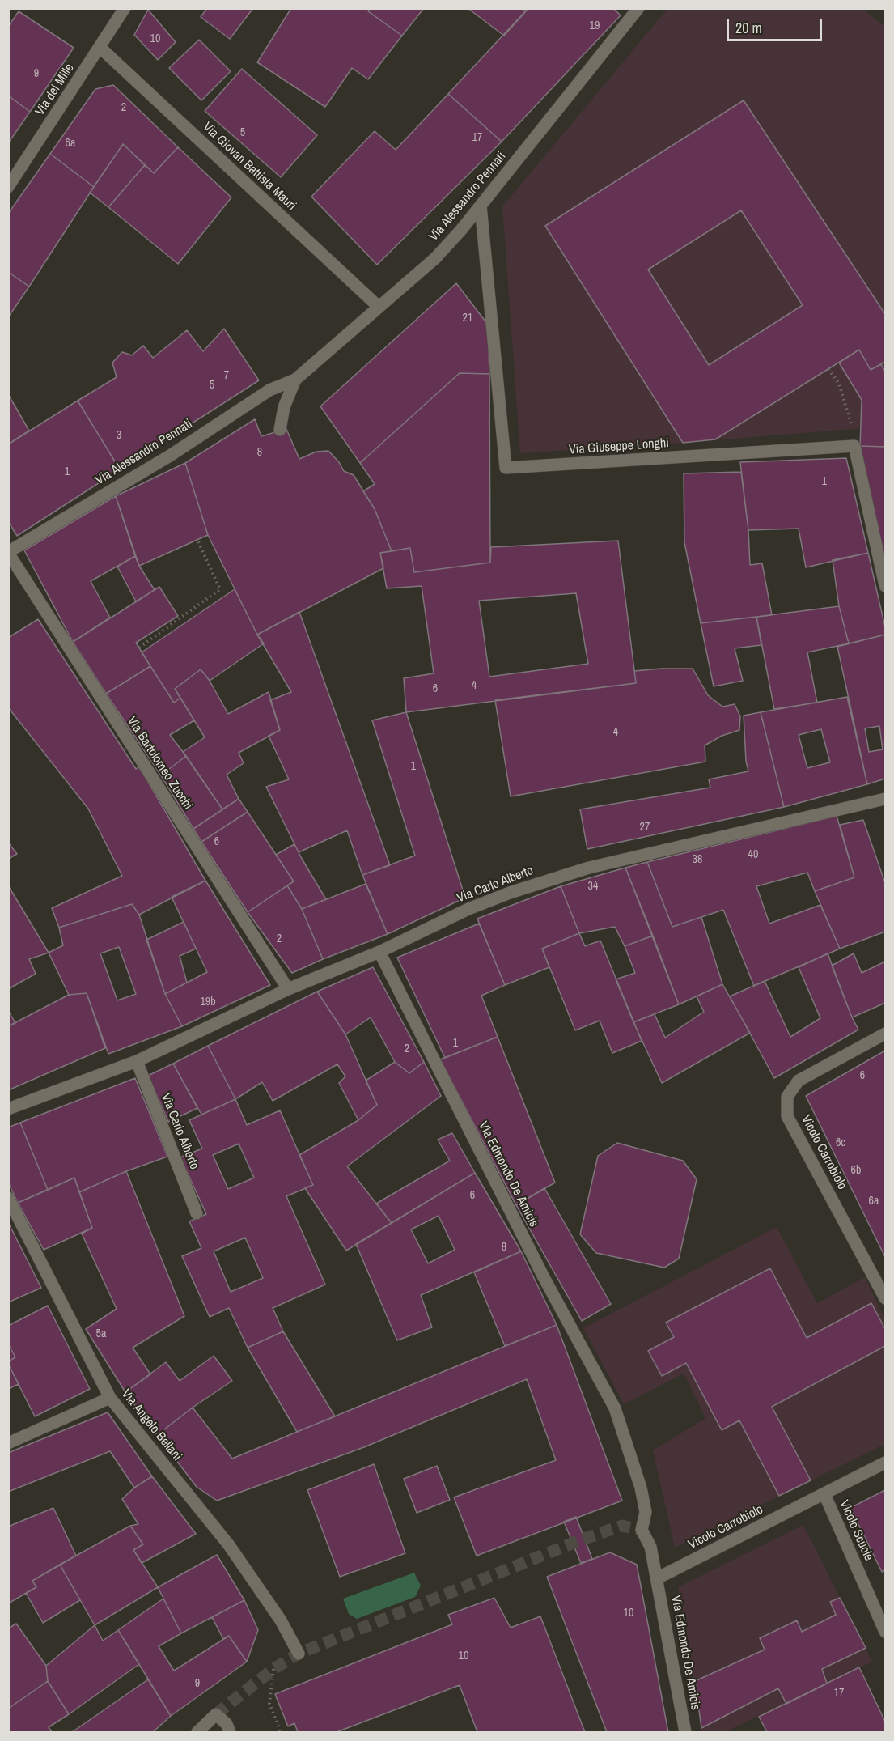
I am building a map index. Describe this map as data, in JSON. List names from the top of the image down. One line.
{"streets":{"street":["Via dei Mille","Via Giovan Battista Mauri","Via Alessandro Pennati","Via Giuseppe Longhi","Via Bartolomeo Zucchi","Via Carlo Alberto","Vicolo Carrobiolo","Via Edmondo De Amicis","Via Angelo Bellani","Vicolo Scuole"]},"crossings":[["Via dei Mille","Via Giovan Battista Mauri"],["Via Giovan Battista Mauri","Via Alessandro Pennati"],["Via Alessandro Pennati","Via Giuseppe Longhi"],["Via Alessandro Pennati","Via Bartolomeo Zucchi"],["Via Bartolomeo Zucchi","Via Carlo Alberto"],["Via Carlo Alberto","Via Edmondo De Amicis"],["Vicolo Carrobiolo","Via Edmondo De Amicis"],["Vicolo Carrobiolo","Vicolo Scuole"]],"house_numbers":["19","10","9","2","5","17","6a","21","7","5","3","8","1","1","4","6","4","1","27","6","40","38","34","2","19b","1","2","6","6c","6b","6","6a","8","5a","10","10","9","17"],"scale_bar":"20 m"}
